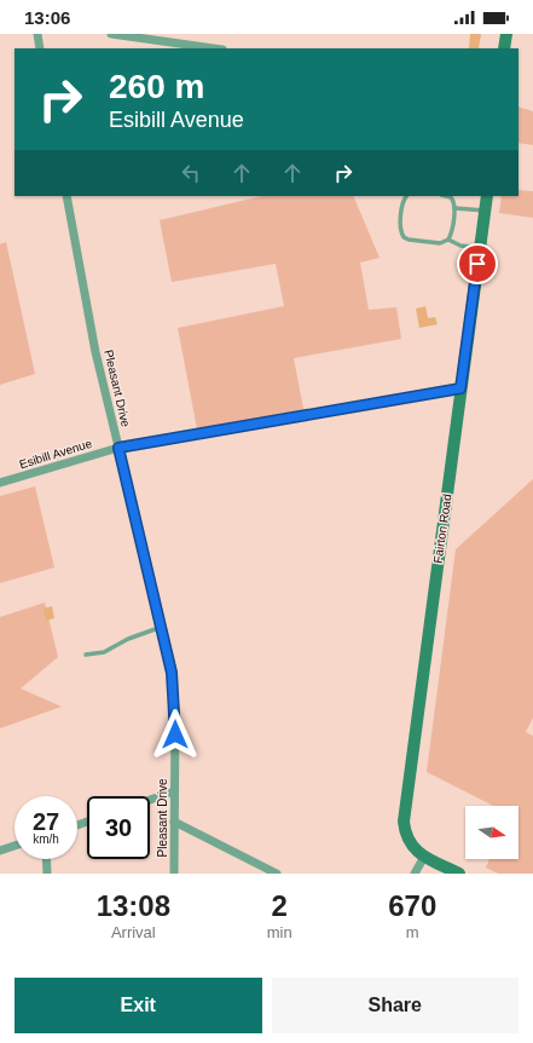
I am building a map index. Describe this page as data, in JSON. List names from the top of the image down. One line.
{"streets":{"main road":["Fairton Road"],"street":["Pleasant Drive","Esibill Avenue"]},"crossings":[["Pleasant Drive","Esibill Avenue"],["Esibill Avenue","Fairton Road"]],"north":"right","page":{"status":"13:06","turn":["260 m","Esibill Avenue"],"speed":"27 km/h","limit":"30","eta":["13:08","Arrival","2","min","670","m"],"buttons":["Exit","Share"]}}
